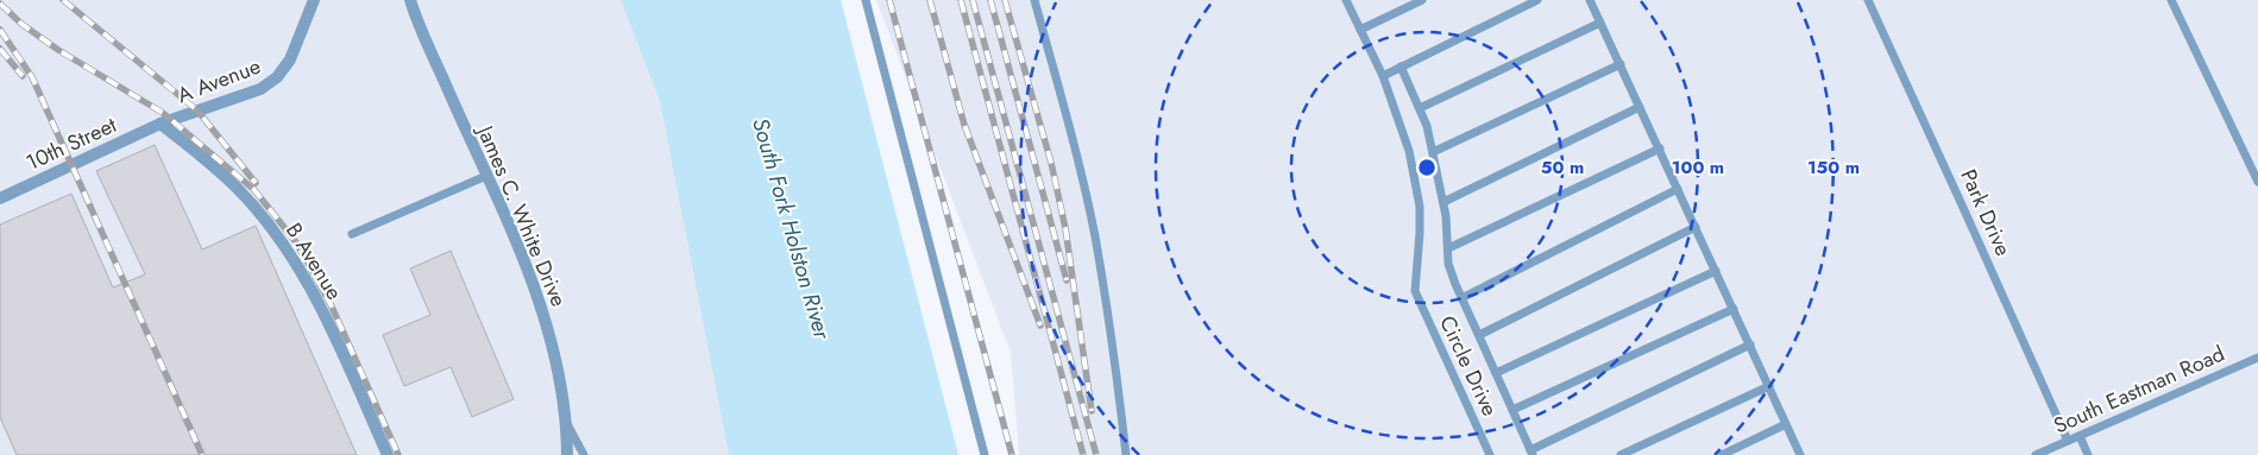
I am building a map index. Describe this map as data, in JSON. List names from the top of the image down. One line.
{"streets":{"street":["A Avenue","10th Street","James C. White Drive","B Avenue"],"lane":["Park Drive","Circle Drive","South Eastman Road"]},"crossings":[["A Avenue","10th Street"],["A Avenue","B Avenue"],["10th Street","B Avenue"],["Park Drive","South Eastman Road"]],"water":["South Fork Holston River"],"rings":["50 m","100 m","150 m"]}
